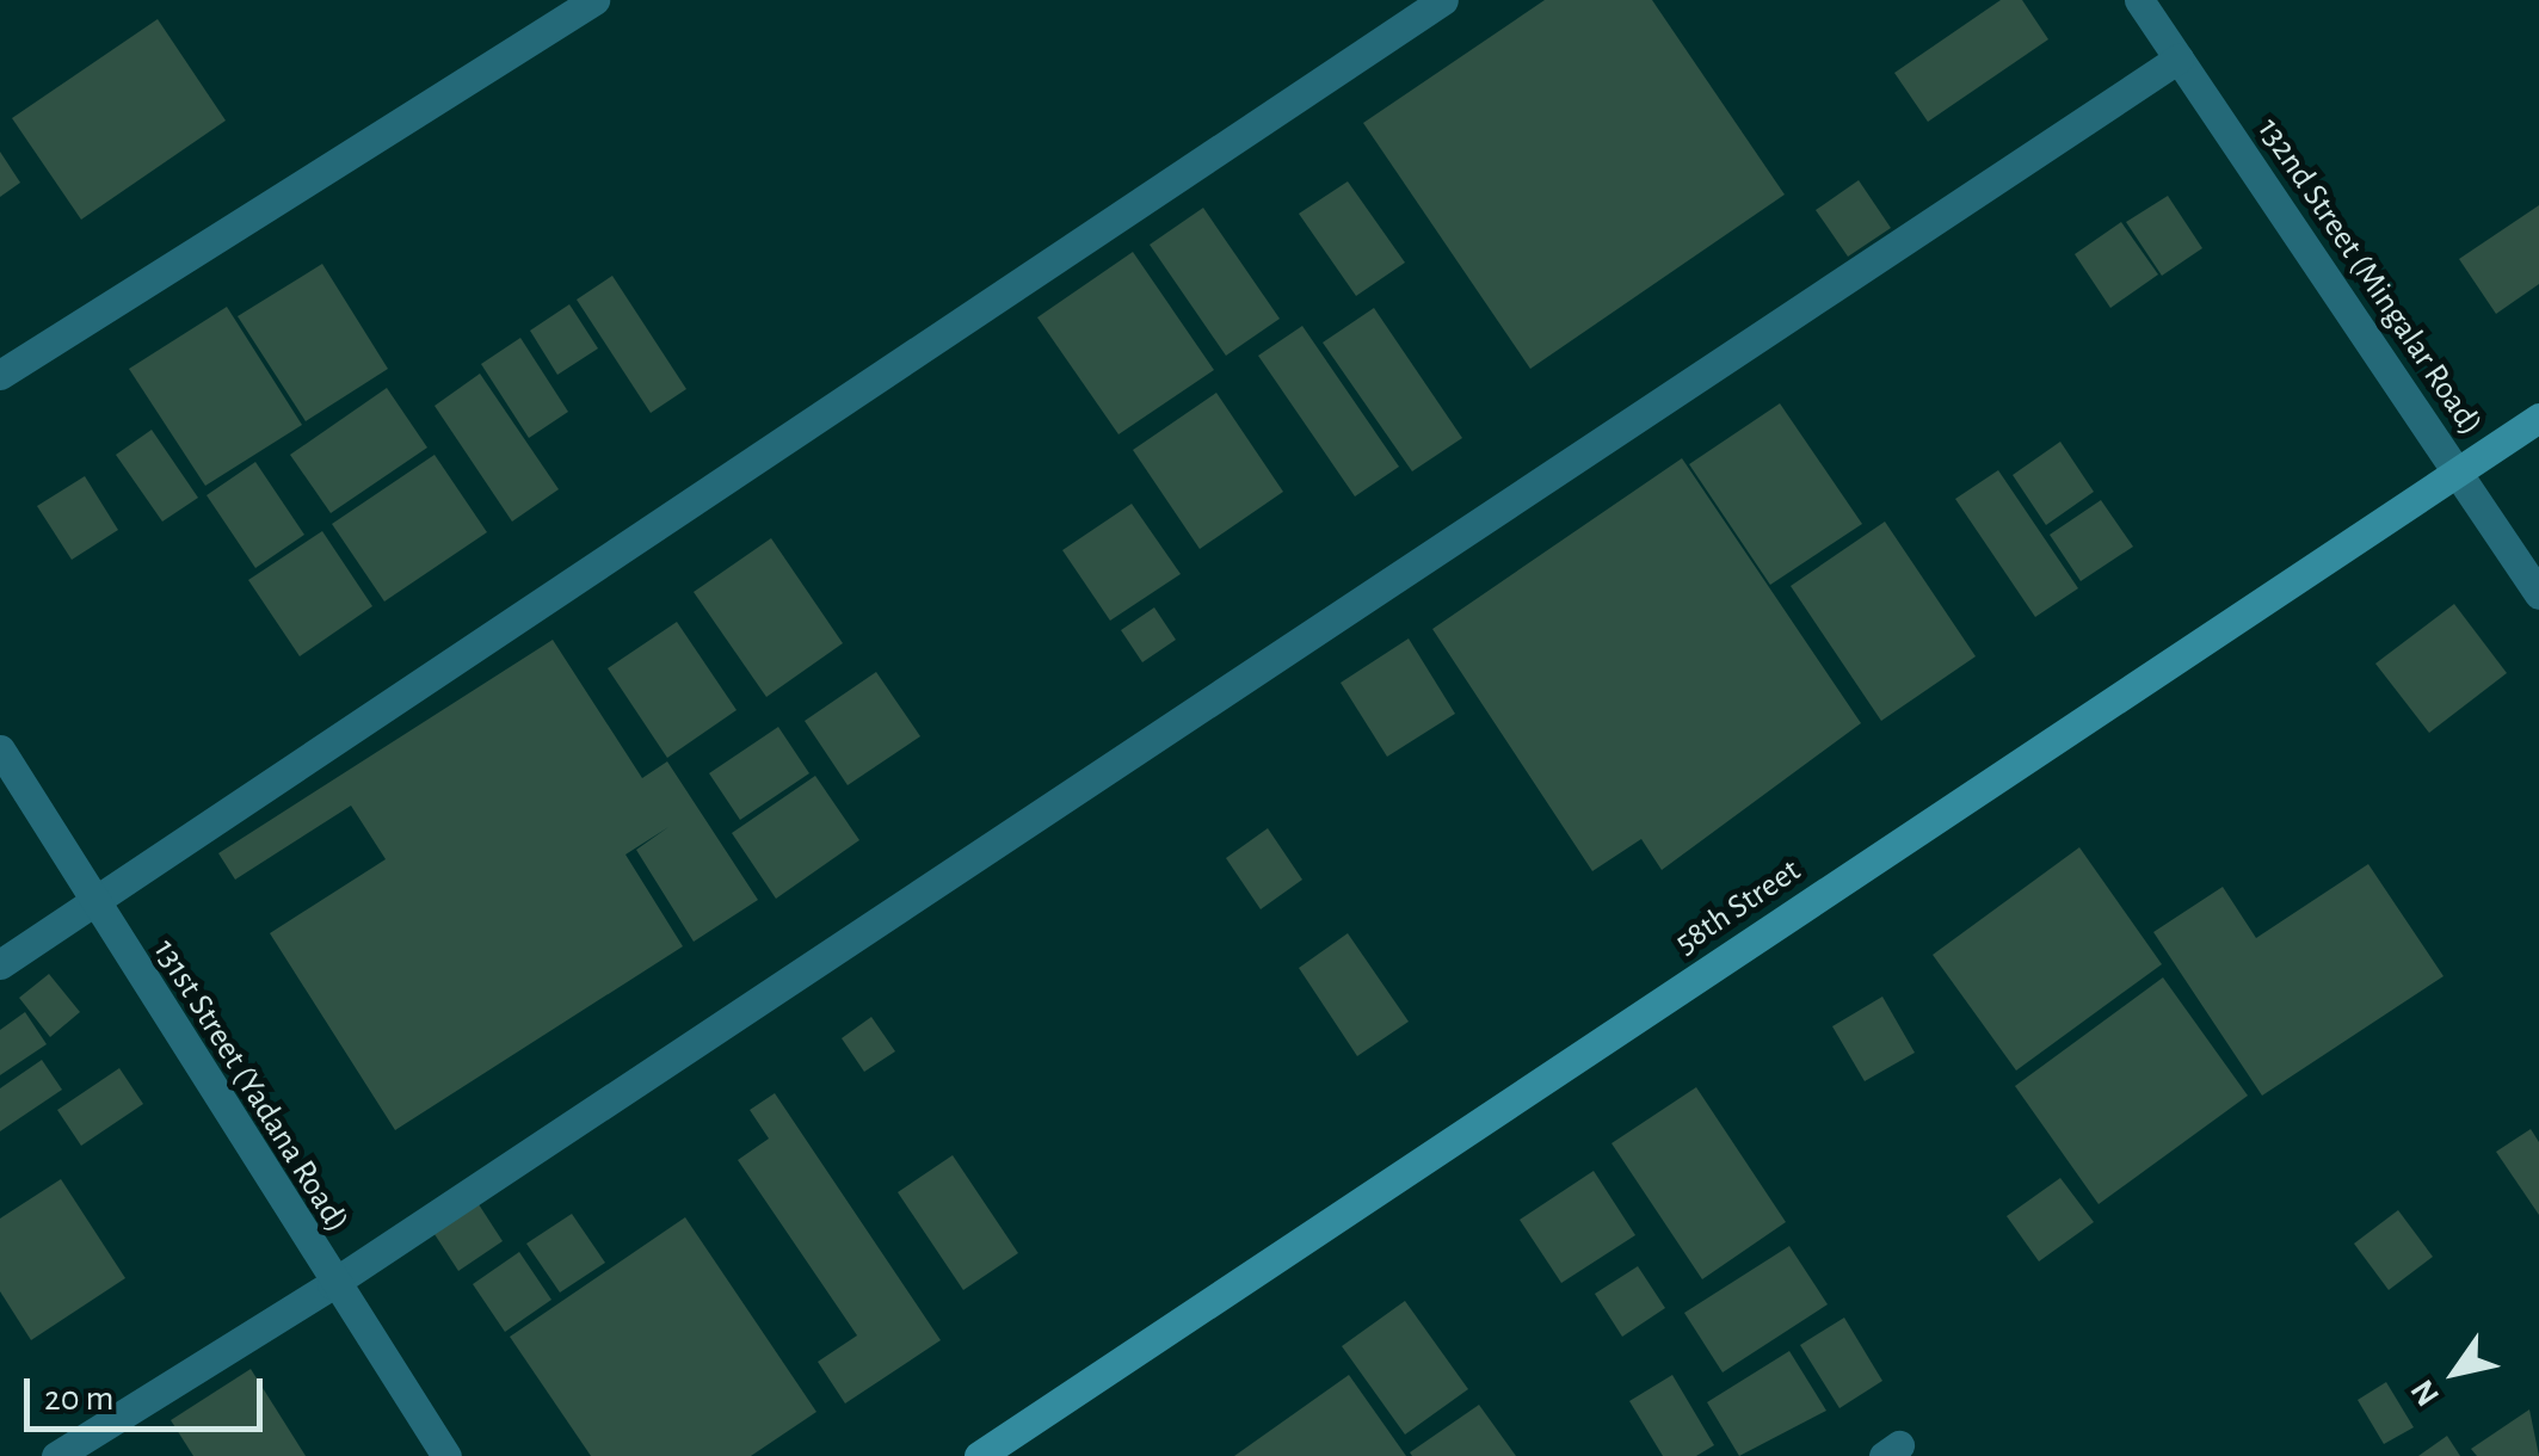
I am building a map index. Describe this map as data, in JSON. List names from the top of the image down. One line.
{"streets":{"main road":["58th Street"],"street":["132nd Street (Mingalar Road)","131st Street (Yadana Road)"]},"crossings":[["132nd Street (Mingalar Road)","58th Street"]],"scale_bar":"20 m","north":"bottom left"}
